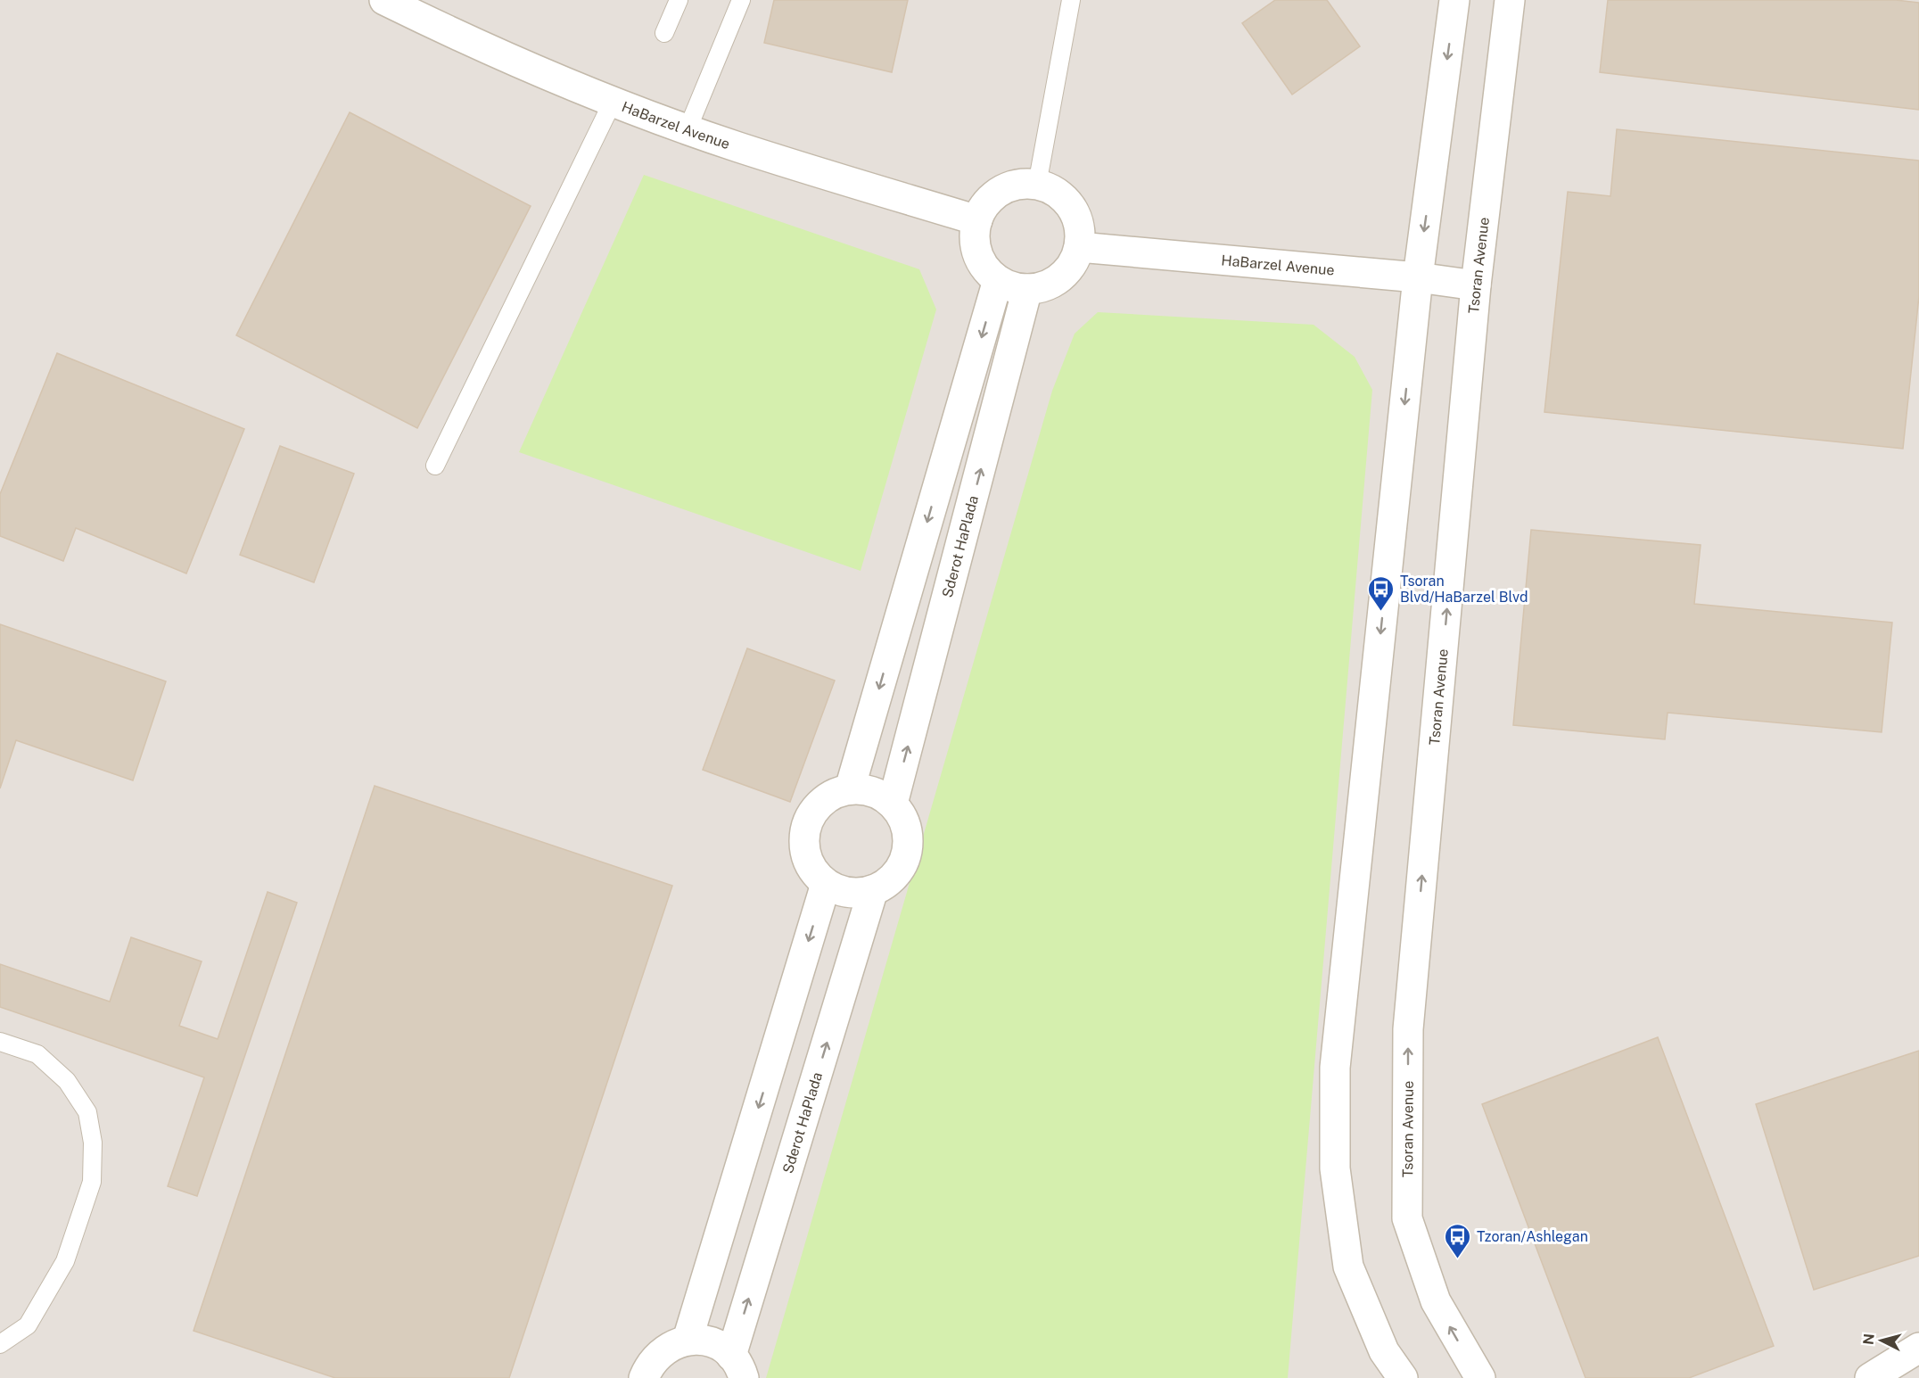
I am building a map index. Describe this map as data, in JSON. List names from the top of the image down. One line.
{"streets":{"street":["HaBarzel Avenue","Tsoran Avenue","Sderot HaPlada"]},"crossings":[["HaBarzel Avenue","Tsoran Avenue"],["HaBarzel Avenue","Sderot HaPlada"]],"places":{"bus stop":["Tsoran Blvd/HaBarzel Blvd","Tzoran/Ashlegan"]},"north":"left"}
